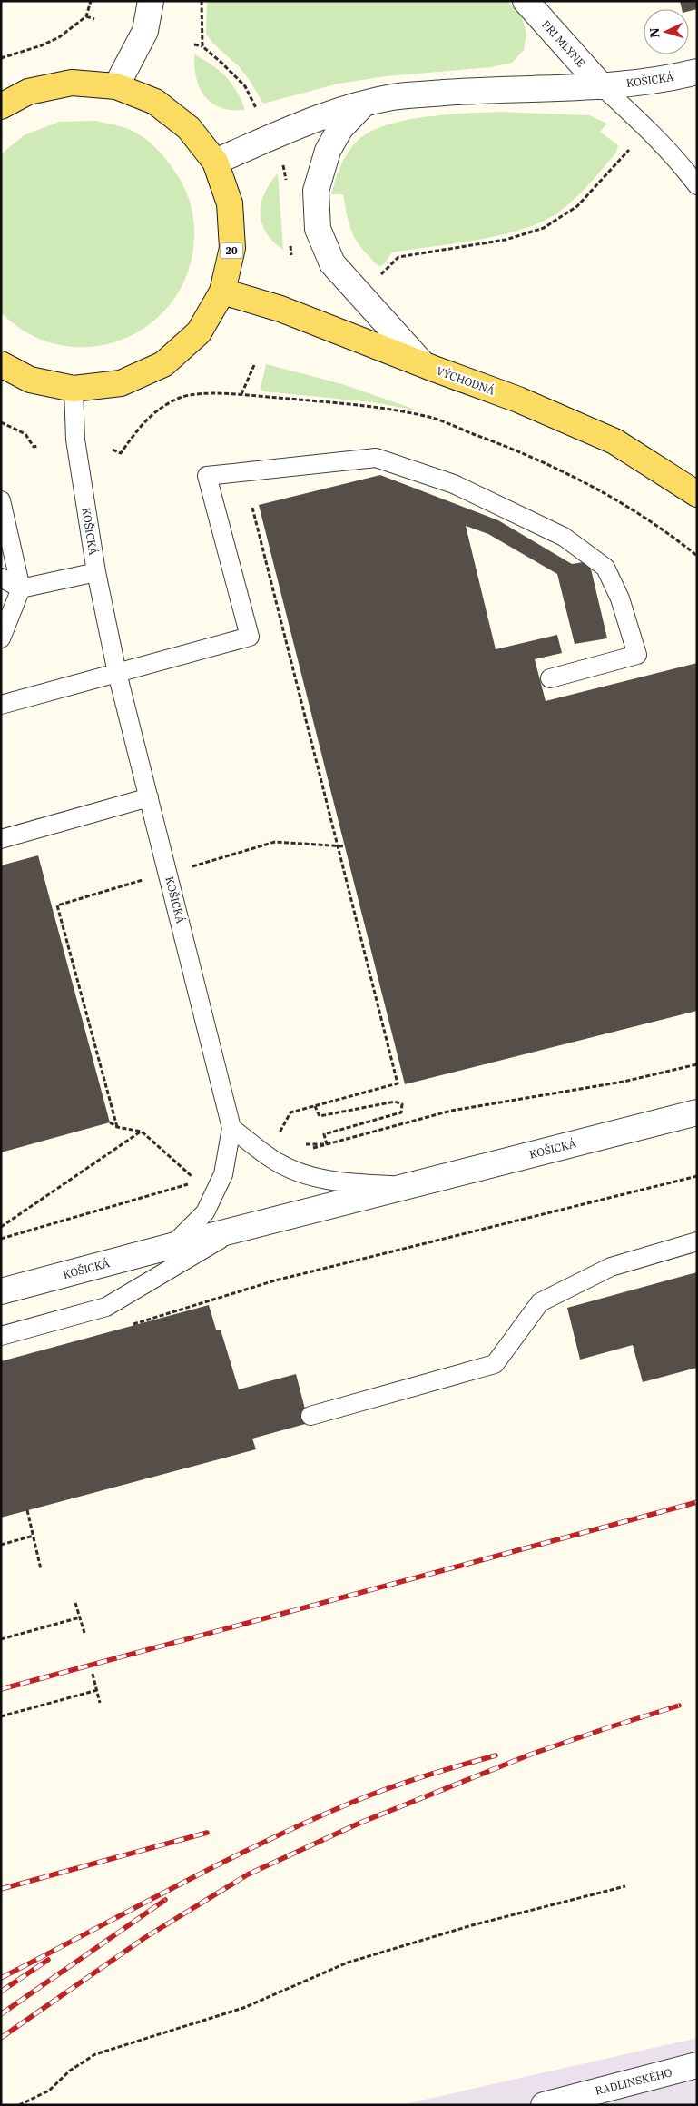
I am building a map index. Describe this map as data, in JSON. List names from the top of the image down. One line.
{"streets":{"main road":["20","VÝCHODNÁ"],"street":["PRI MLYNE","KOŠICKÁ","RADLINSKÉHO"]},"crossings":[["PRI MLYNE","KOŠICKÁ"],["KOŠICKÁ","20"],["20","VÝCHODNÁ"]],"north":"left"}
